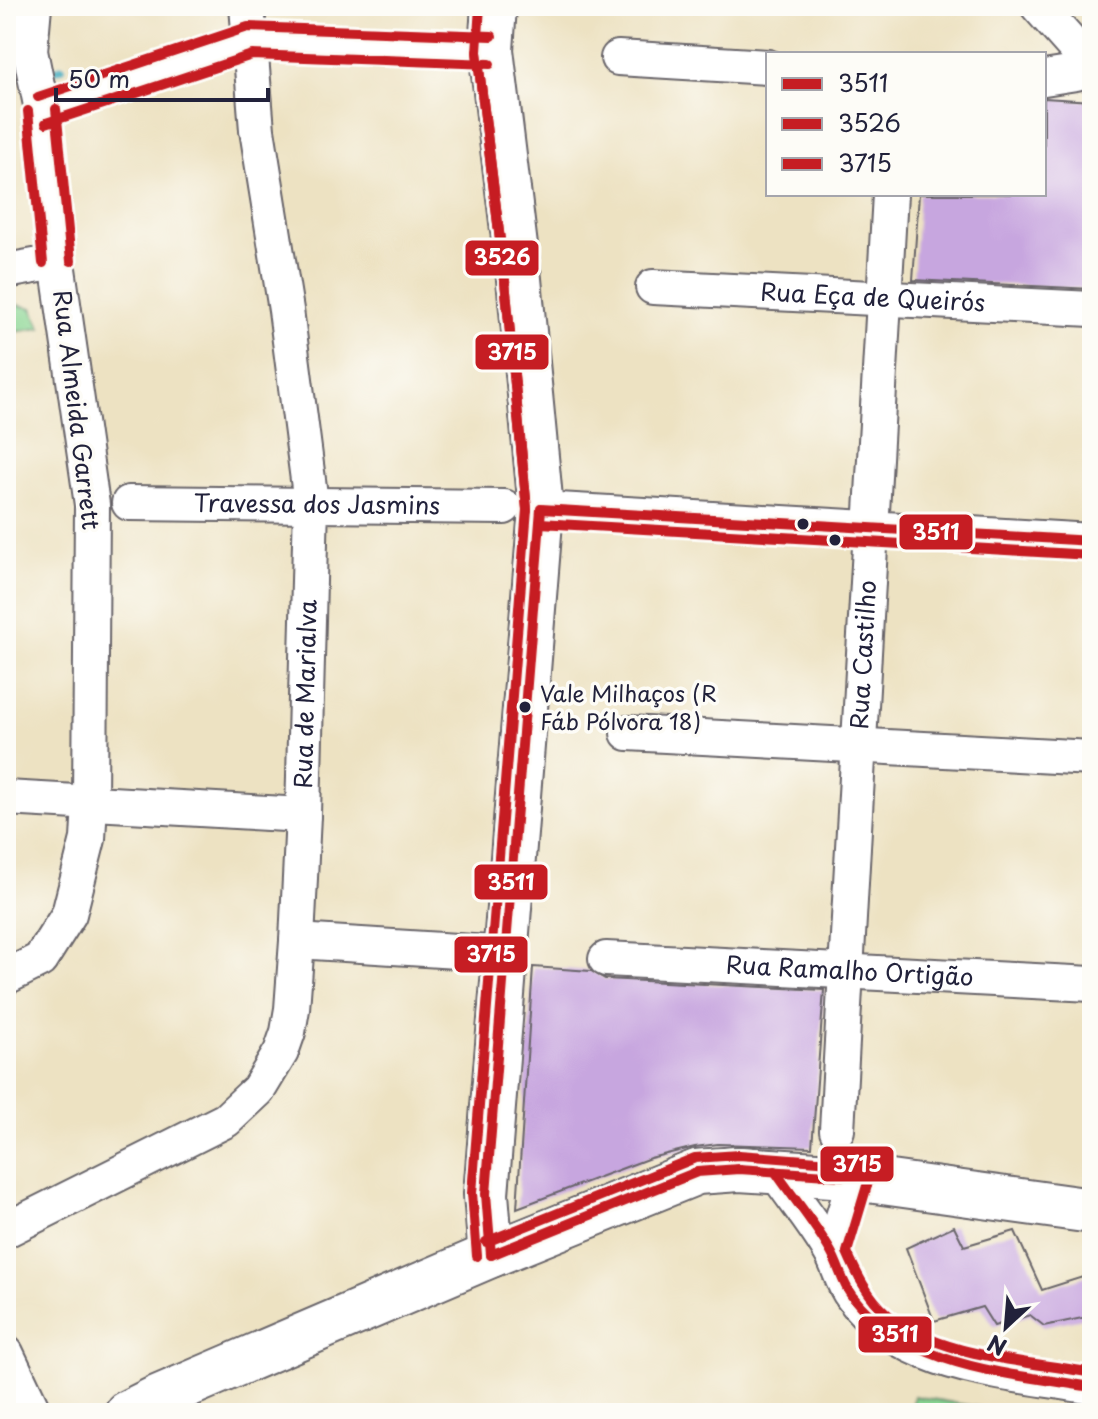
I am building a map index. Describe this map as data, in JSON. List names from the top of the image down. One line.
{"streets":{"street":["Rua Eça de Queirós","Rua Almeida Garrett","Travessa dos Jasmins","Rua Castilho","Rua de Marialva","Rua Ramalho Ortigão"]},"crossings":[["Rua Eça de Queirós","Rua Castilho"],["Travessa dos Jasmins","Rua Castilho"],["Travessa dos Jasmins","Rua de Marialva"],["Rua Castilho","Rua Ramalho Ortigão"]],"places":["Vale Milhaços (R Fáb Pólvora 18)"],"lines":["transit line 3526","transit line 3715","transit line 3511"],"legend":["3511","3526","3715"],"scale_bar":"50 m","north":"bottom left"}
